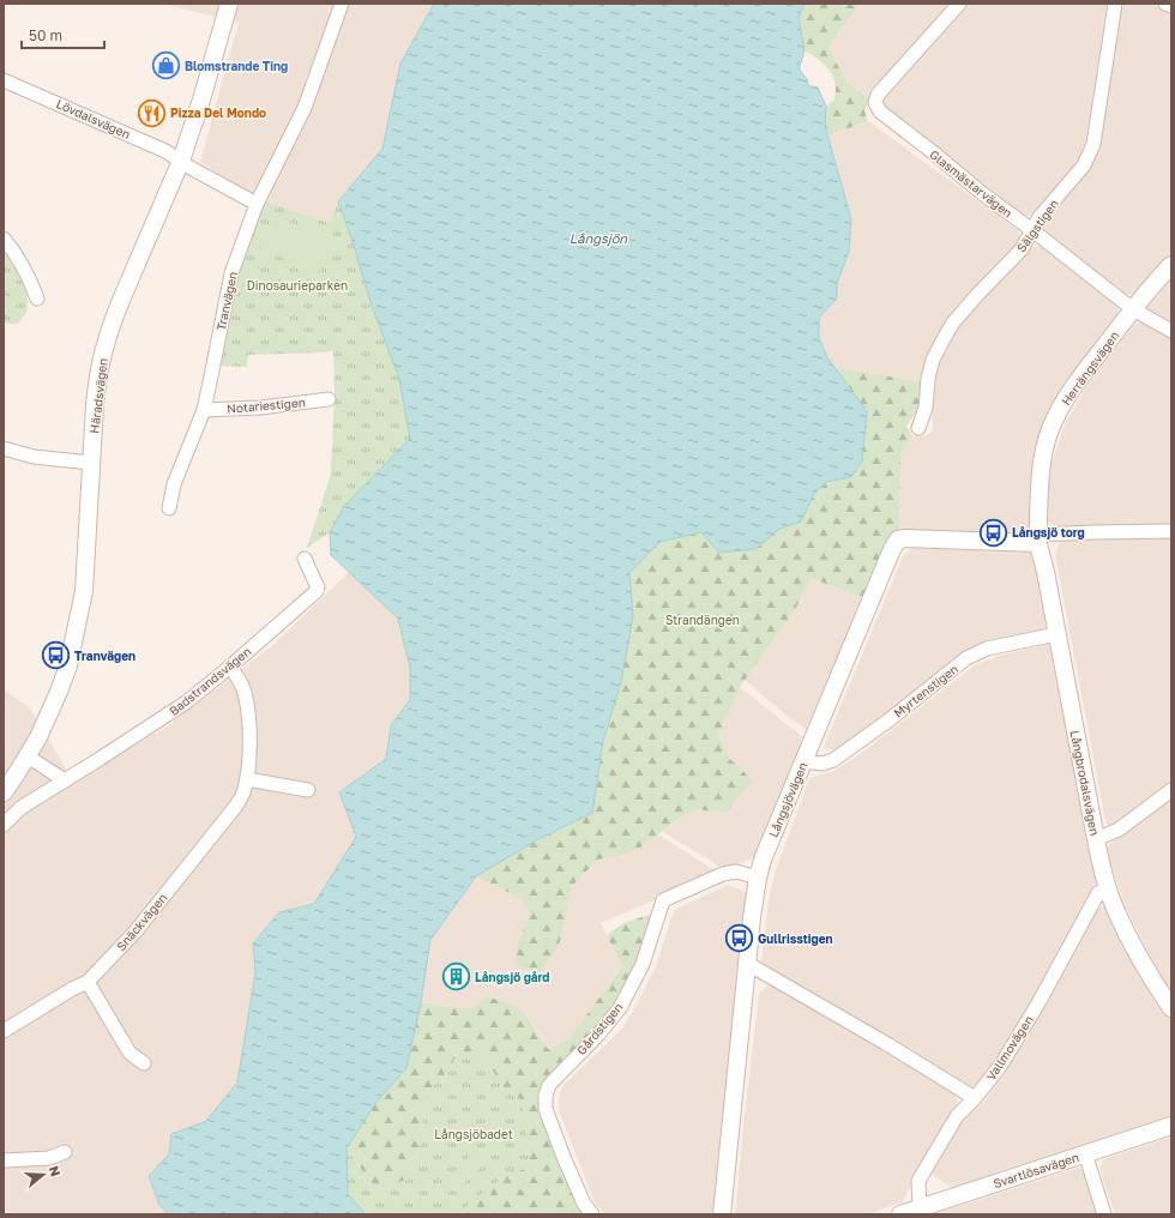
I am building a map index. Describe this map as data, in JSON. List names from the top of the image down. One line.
{"streets":{"street":["Lövdalsvägen","Glasmästarvägen","Sälgstigen","Tranvägen","Herrängsvägen","Häradsvägen","Notariestigen","Badstrandsvägen","Myrtenstigen","Långbrodalsvägen","Långsjövägen","Snäckvägen","Gårdstigen","Vallmovägen","Svartlösavägen"]},"crossings":[["Lövdalsvägen","Häradsvägen"],["Glasmästarvägen","Sälgstigen"],["Glasmästarvägen","Herrängsvägen"],["Tranvägen","Notariestigen"],["Herrängsvägen","Långbrodalsvägen"],["Herrängsvägen","Långsjövägen"],["Badstrandsvägen","Snäckvägen"],["Myrtenstigen","Långbrodalsvägen"],["Myrtenstigen","Långsjövägen"],["Långbrodalsvägen","Långsjövägen"],["Långbrodalsvägen","Vallmovägen"],["Långsjövägen","Gårdstigen"],["Vallmovägen","Svartlösavägen"]],"water":["Långsjön"],"parks":["Dinosaurieparken","Strandängen","Långsjöbadet"],"places":{"shop":["Blomstrande Ting"],"restaurant":["Pizza Del Mondo"],"bus stop":["Långsjö torg","Tranvägen","Gullrisstigen"],"building":["Långsjö gård"]},"scale_bar":"50 m","north":"right"}
